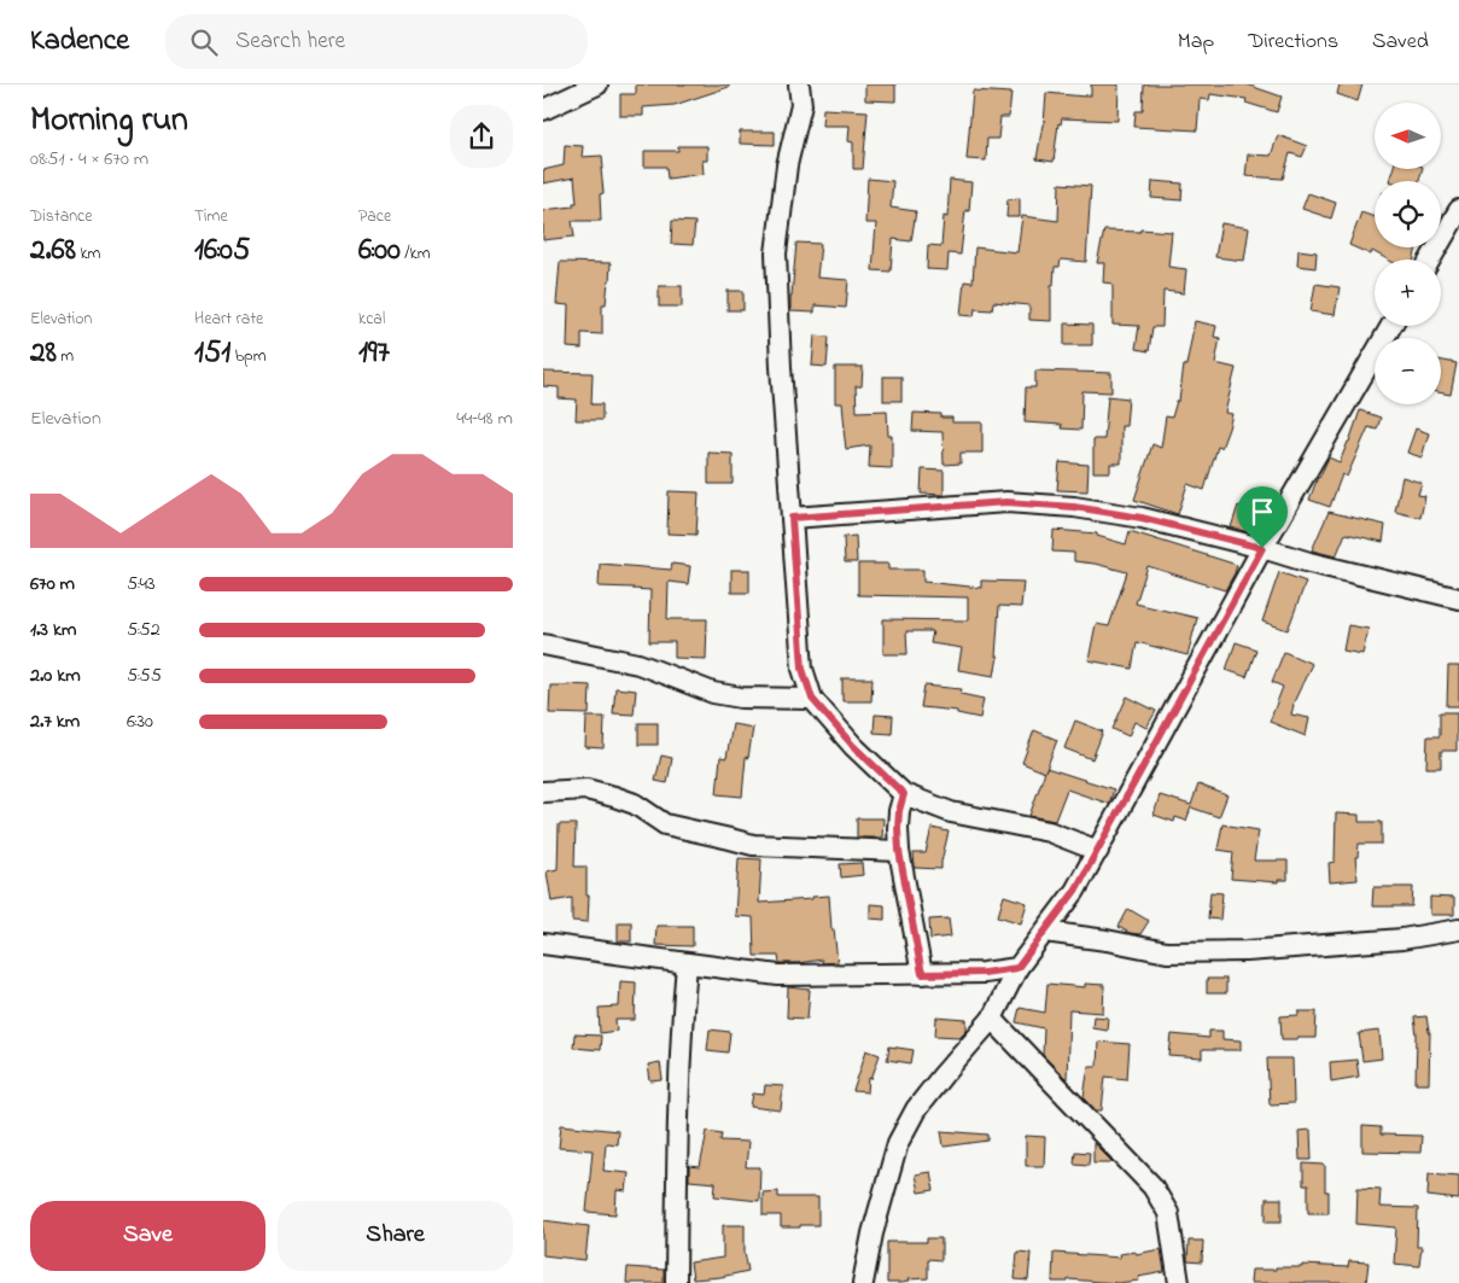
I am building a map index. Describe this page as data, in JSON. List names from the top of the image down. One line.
{"north":"left","page":{"header":"Kadence","search":"Search here","nav":["Map","Directions","Saved"],"heading":["Morning run","08:51 · 4 × 670 m"],"map_buttons":["+","−"],"stats":[["Distance","2.68 km"],["Time","16:05"],["Pace","6:00 /km"],["Elevation","28 m"],["Heart rate","151 bpm"],["kcal","197"]],"chart":["Elevation","44–48 m"],"list":[{"name":"670 m","note":"5:43"},{"name":"1.3 km","note":"5:52"},{"name":"2.0 km","note":"5:55"},{"name":"2.7 km","note":"6:30"}],"buttons":["Save","Share"]}}
